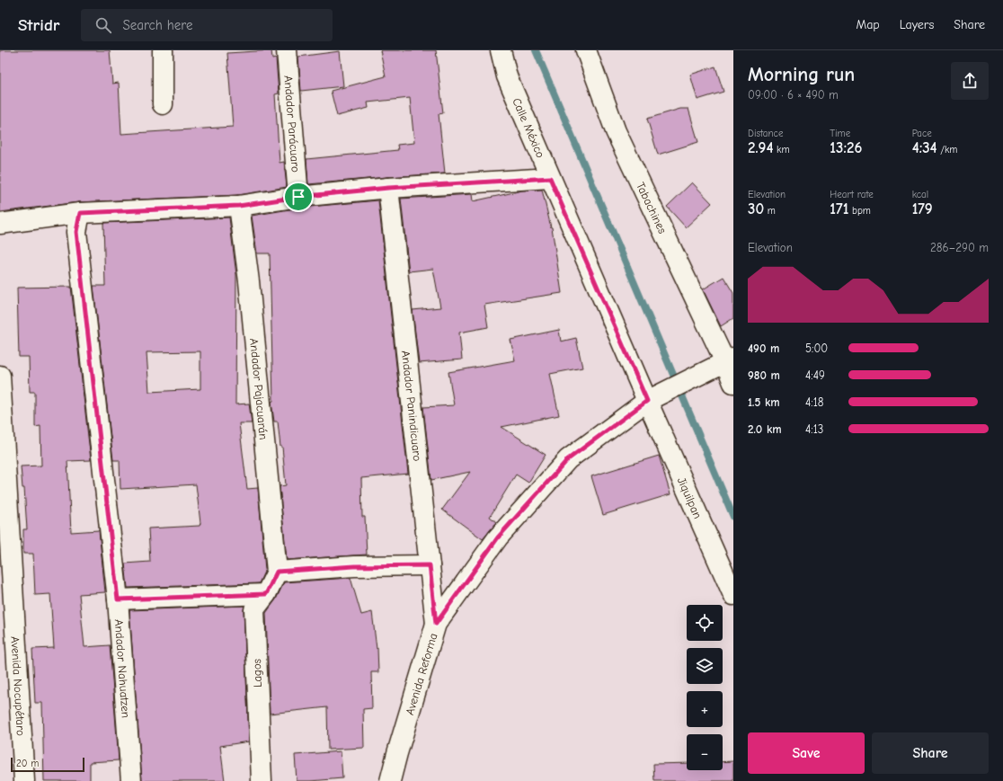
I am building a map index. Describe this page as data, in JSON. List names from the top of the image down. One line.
{"streets":{"street":["Andador Parácuaro","Calle México","Tabachines","Andador Pajacuarán","Andador Panindicuaro","Jiquilpan","Andador Nahuatzen","Lagos","Avenida Reforma","Avenida Nocupétaro"]},"crossings":[["Calle México","Jiquilpan"],["Calle México","Avenida Reforma"],["Tabachines","Avenida Reforma"],["Andador Pajacuarán","Lagos"],["Andador Panindicuaro","Avenida Reforma"],["Jiquilpan","Avenida Reforma"]],"scale_bar":"20 m","page":{"header":"Stridr","search":"Search here","nav":["Map","Layers","Share"],"heading":["Morning run","09:00 · 6 × 490 m"],"stats":[["Distance","2.94 km"],["Time","13:26"],["Pace","4:34 /km"],["Elevation","30 m"],["Heart rate","171 bpm"],["kcal","179"]],"chart":["Elevation","286–290 m"],"list":[{"name":"490 m","note":"5:00"},{"name":"980 m","note":"4:49"},{"name":"1.5 km","note":"4:18"},{"name":"2.0 km","note":"4:13"}],"map_buttons":["+","−"],"buttons":["Save","Share"],"scale":"20 m"}}
